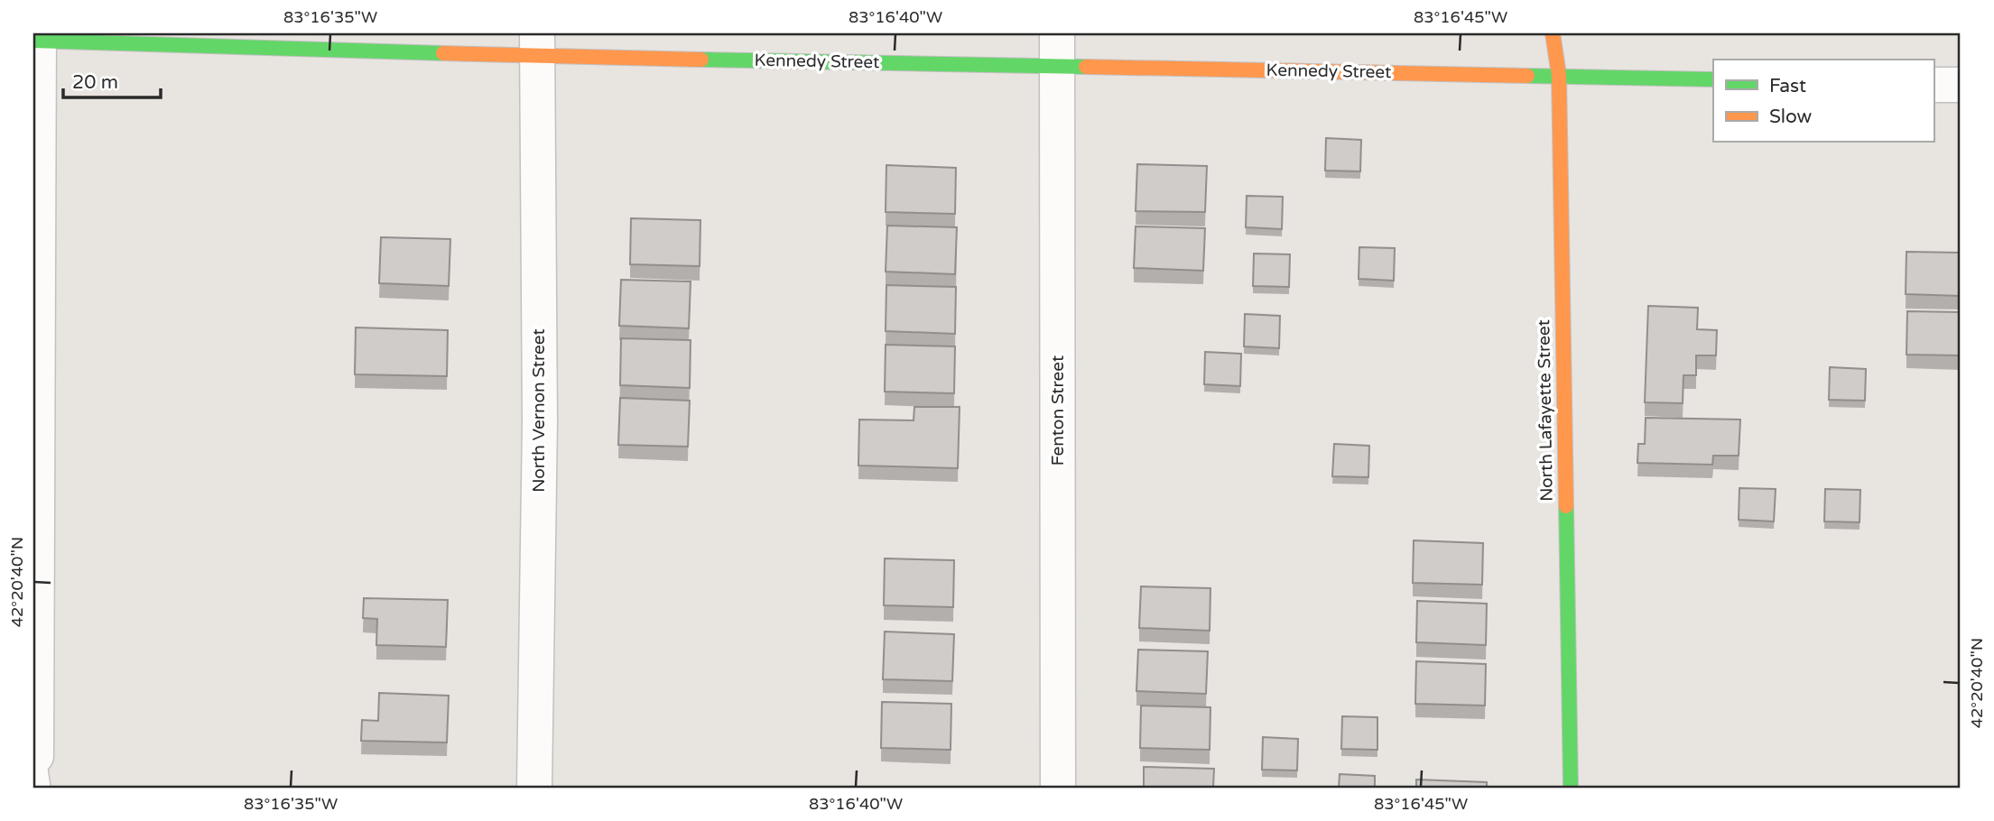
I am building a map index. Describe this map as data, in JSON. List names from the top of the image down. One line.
{"streets":{"street":["Kennedy Street","North Vernon Street","Fenton Street","North Lafayette Street"]},"crossings":[["Kennedy Street","North Vernon Street"],["Kennedy Street","Fenton Street"],["Kennedy Street","North Lafayette Street"]],"legend":["Fast","Slow"],"scale_bar":"20 m","coordinates":["83°16'35\"W","83°16'40\"W","83°16'45\"W","42°20'40\"N"]}
